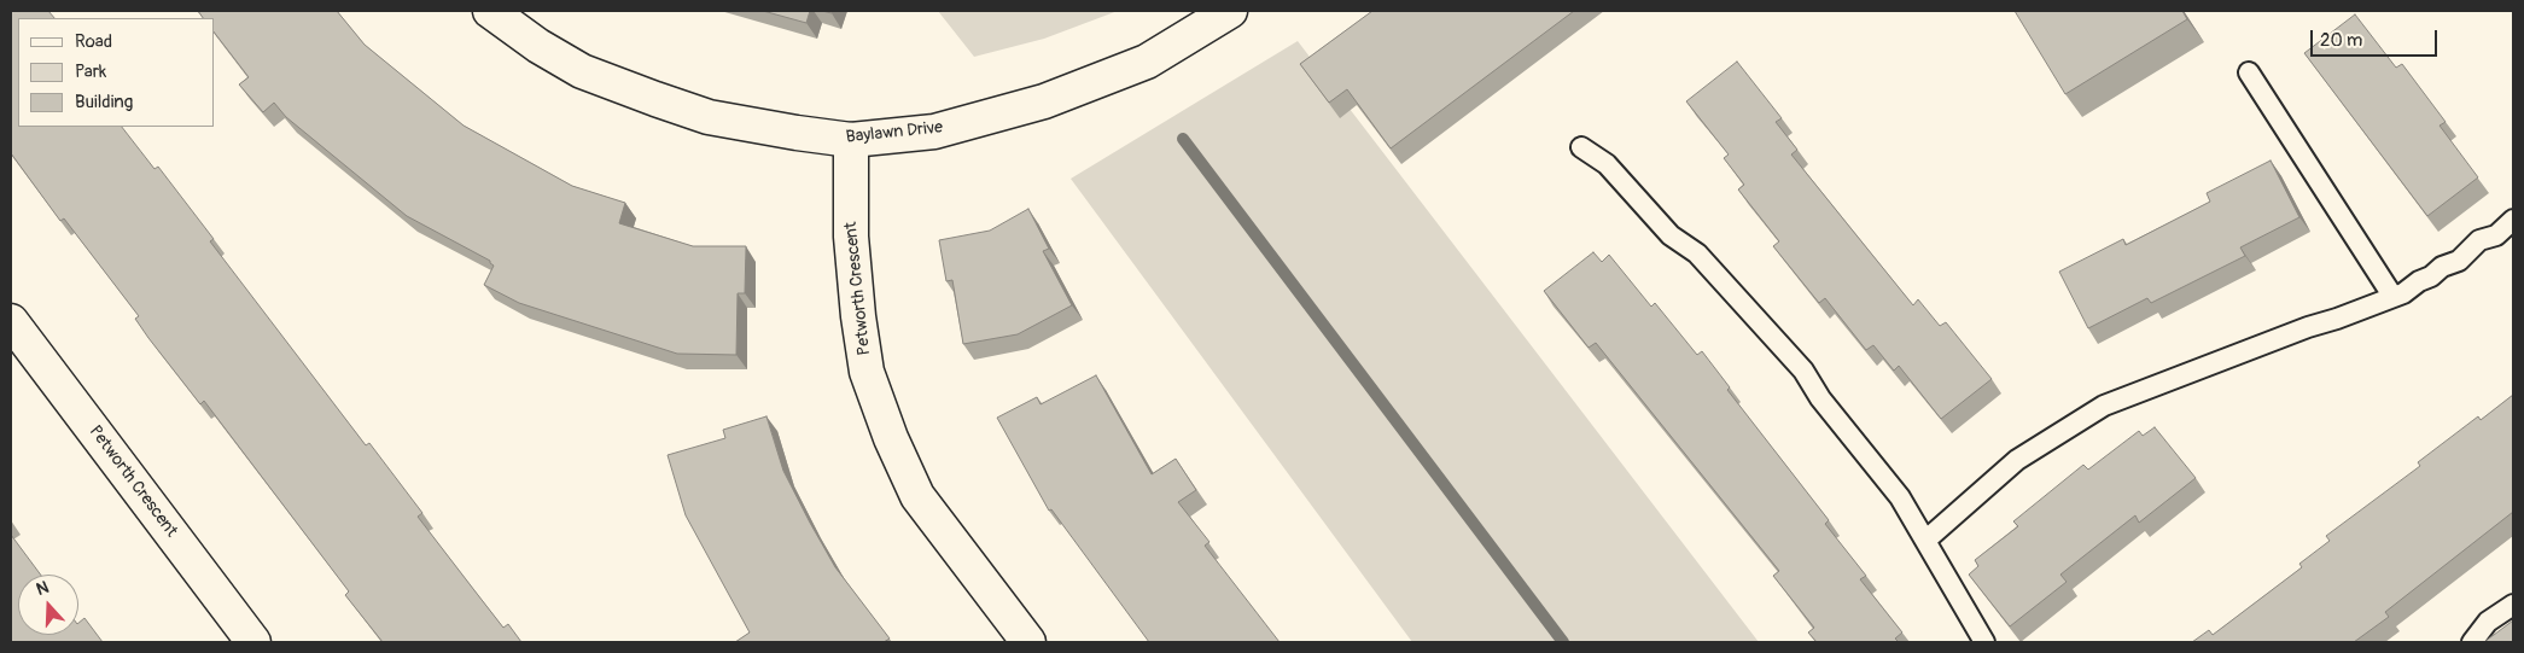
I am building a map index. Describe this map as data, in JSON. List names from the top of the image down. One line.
{"streets":{"street":["Baylawn Drive","Petworth Crescent"]},"crossings":[["Baylawn Drive","Petworth Crescent"]],"legend":["Road","Park","Building"],"scale_bar":"20 m","north":"top"}
